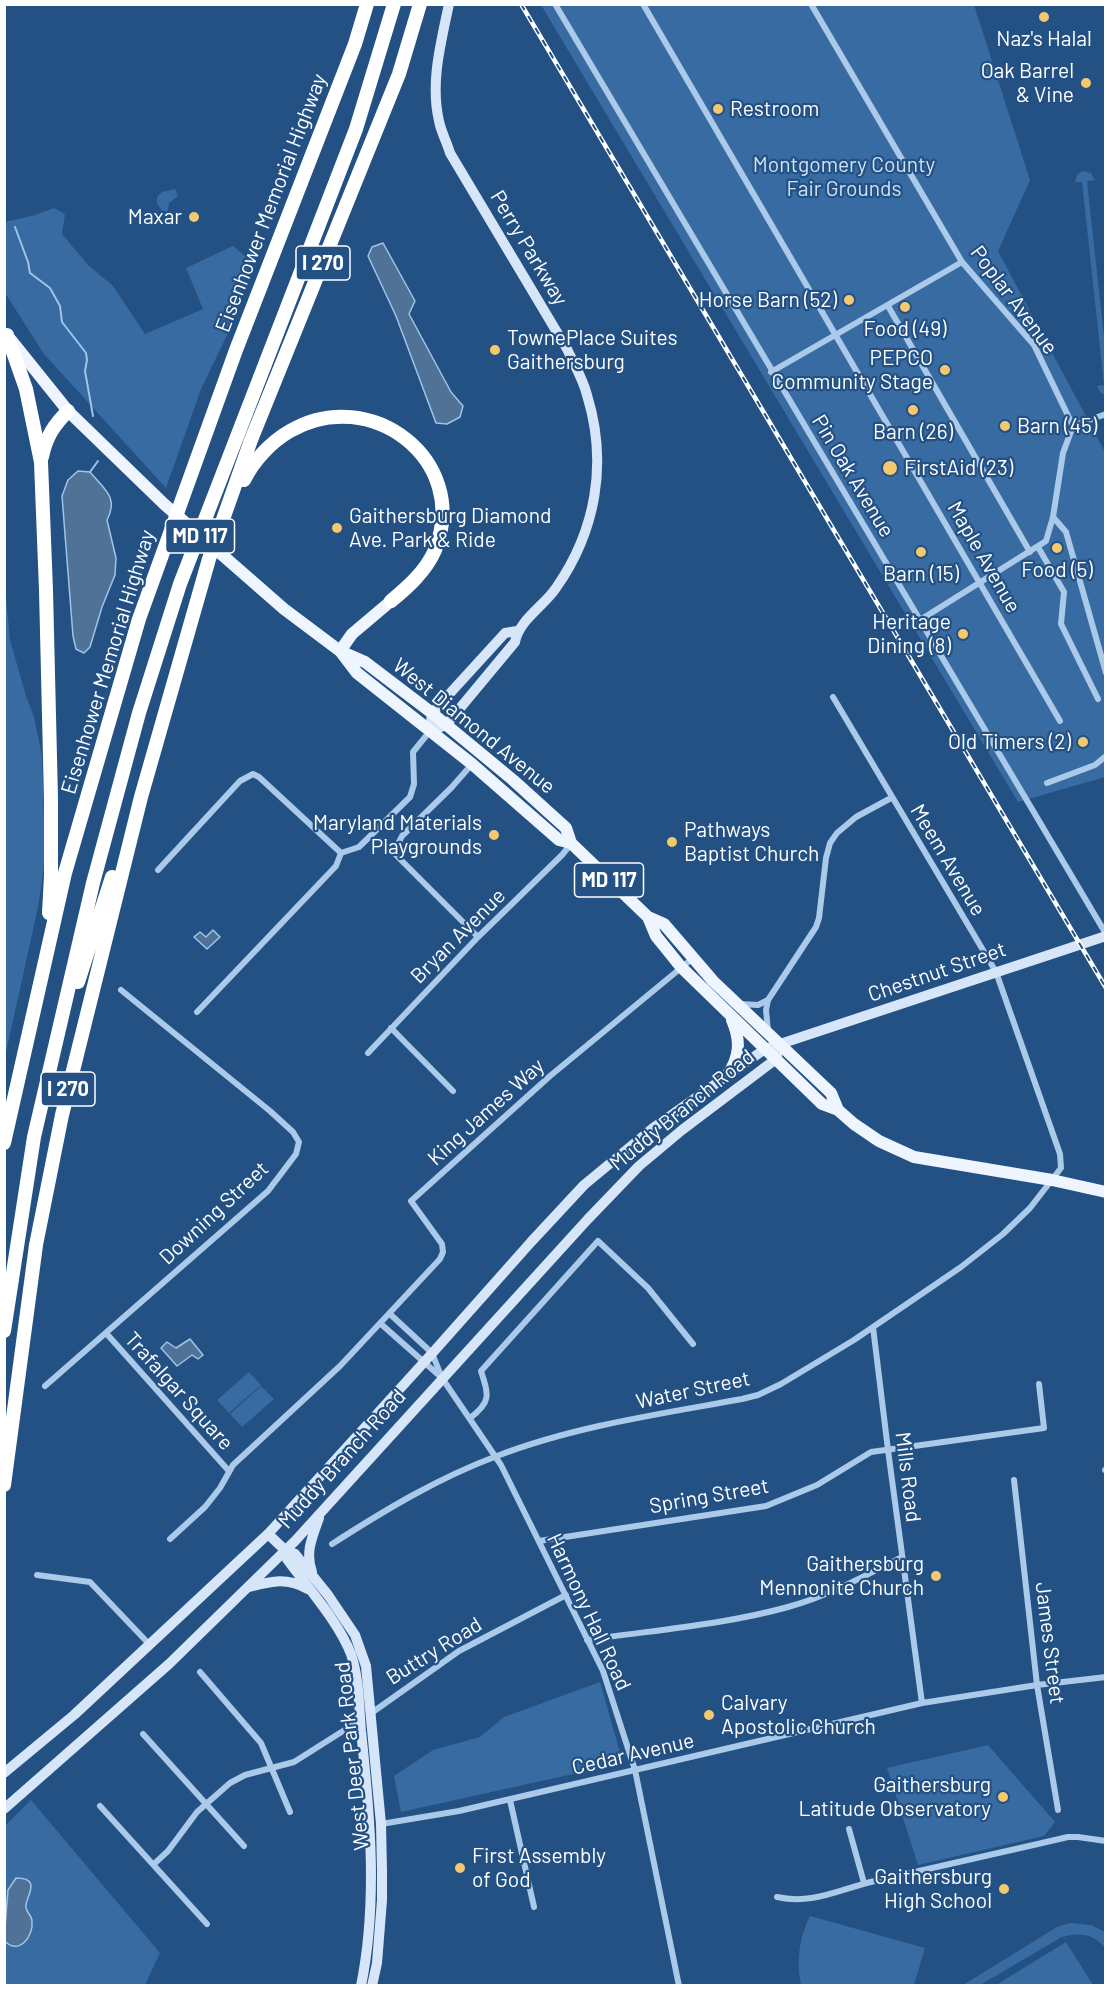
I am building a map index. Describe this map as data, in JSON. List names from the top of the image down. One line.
{"streets":{"highway":["Eisenhower Memorial Highway","I 270"],"main road":["Perry Parkway","MD 117","West Diamond Avenue","Chestnut Street","Muddy Branch Road","West Deer Park Road"],"street":["Poplar Avenue","Pin Oak Avenue","Maple Avenue","Meem Avenue","Bryan Avenue","King James Way","Downing Street","Water Street","Trafalgar Square","Mills Road","Spring Street","Harmony Hall Road","James Street","Buttry Road","Cedar Avenue"]},"crossings":[["Perry Parkway","West Diamond Avenue"],["Pin Oak Avenue","Chestnut Street"],["West Diamond Avenue","Meem Avenue"],["West Diamond Avenue","Bryan Avenue"],["West Diamond Avenue","Chestnut Street"],["West Diamond Avenue","Muddy Branch Road"],["West Diamond Avenue","King James Way"],["West Diamond Avenue","Water Street"],["Meem Avenue","Chestnut Street"],["Meem Avenue","Water Street"],["Chestnut Street","Muddy Branch Road"],["Muddy Branch Road","Harmony Hall Road"],["Muddy Branch Road","West Deer Park Road"],["King James Way","Trafalgar Square"],["Downing Street","Trafalgar Square"],["Water Street","Mills Road"],["Water Street","Harmony Hall Road"],["Mills Road","Spring Street"],["Mills Road","Cedar Avenue"],["Spring Street","Harmony Hall Road"],["Harmony Hall Road","Buttry Road"],["Harmony Hall Road","Cedar Avenue"],["James Street","Cedar Avenue"],["Buttry Road","West Deer Park Road"],["Cedar Avenue","West Deer Park Road"]],"parks":["Montgomery County Fair Grounds"],"places":["Naz's Halal","Oak Barrel & Vine","Restroom","Maxar","Horse Barn (52)","Food (49)","TownePlace Suites Gaithersburg","PEPCO Community Stage","Barn (26)","Barn (45)","FirstAid (23)","Gaithersburg Diamond Ave. Park & Ride","Food (5)","Barn (15)","Heritage Dining (8)","Old Timers (2)","Maryland Materials Playgrounds","Pathways Baptist Church","Gaithersburg Mennonite Church","Calvary Apostolic Church","Gaithersburg Latitude Observatory","First Assembly of God","Gaithersburg High School"]}
